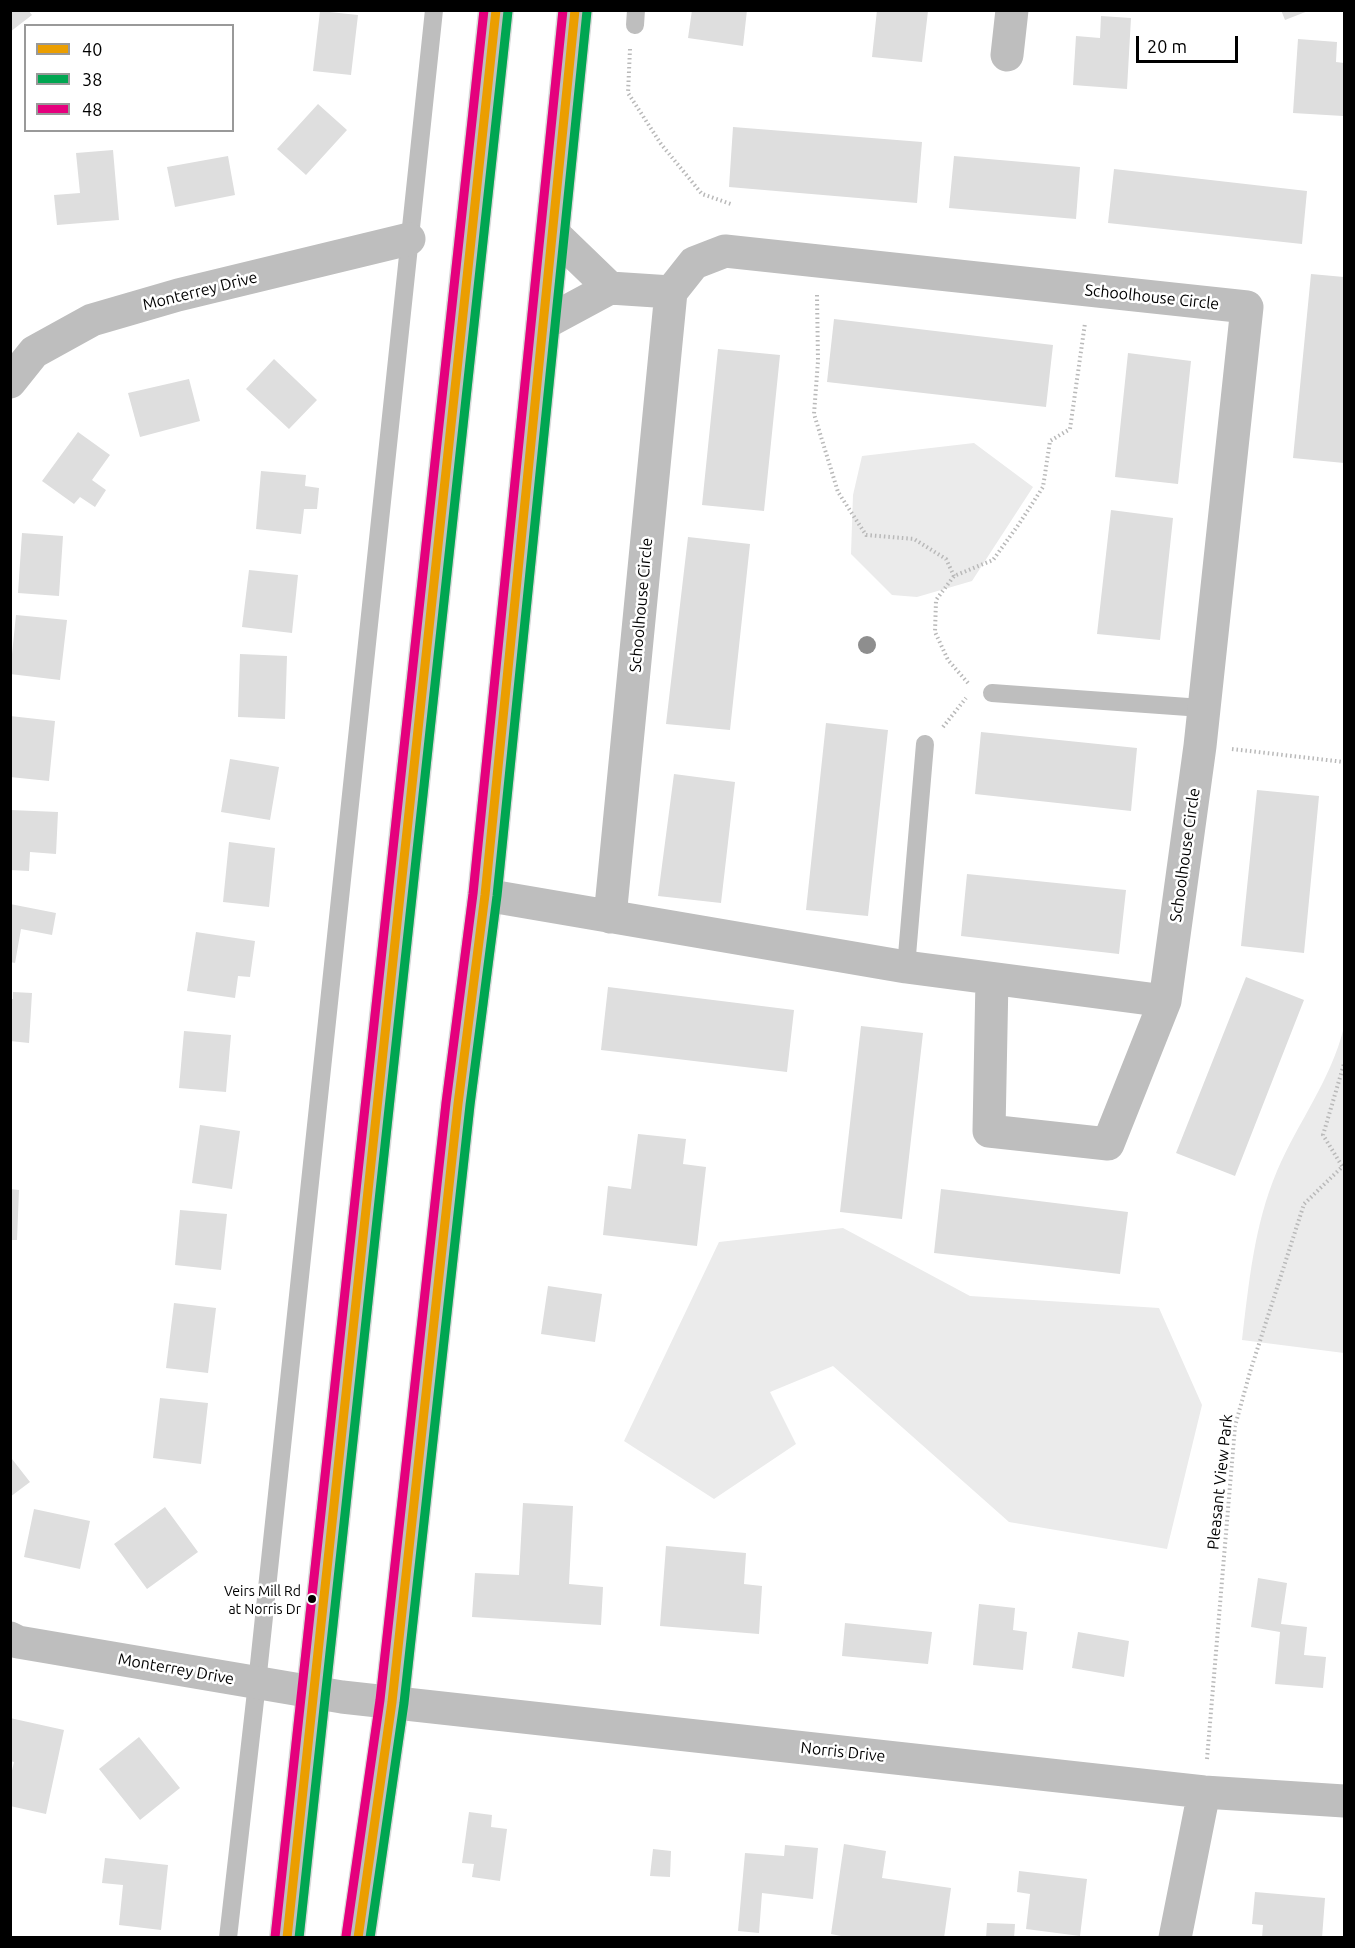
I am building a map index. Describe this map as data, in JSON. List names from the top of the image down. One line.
{"streets":{"street":["Monterrey Drive","Schoolhouse Circle","Norris Drive"],"path":["Pleasant View Park"]},"crossings":[["Monterrey Drive","Norris Drive"],["Pleasant View Park","Norris Drive"]],"places":["Veirs Mill Rd at Norris Dr"],"lines":["transit line 40","transit line 48","transit line 38"],"legend":["40","38","48"],"scale_bar":"20 m"}
